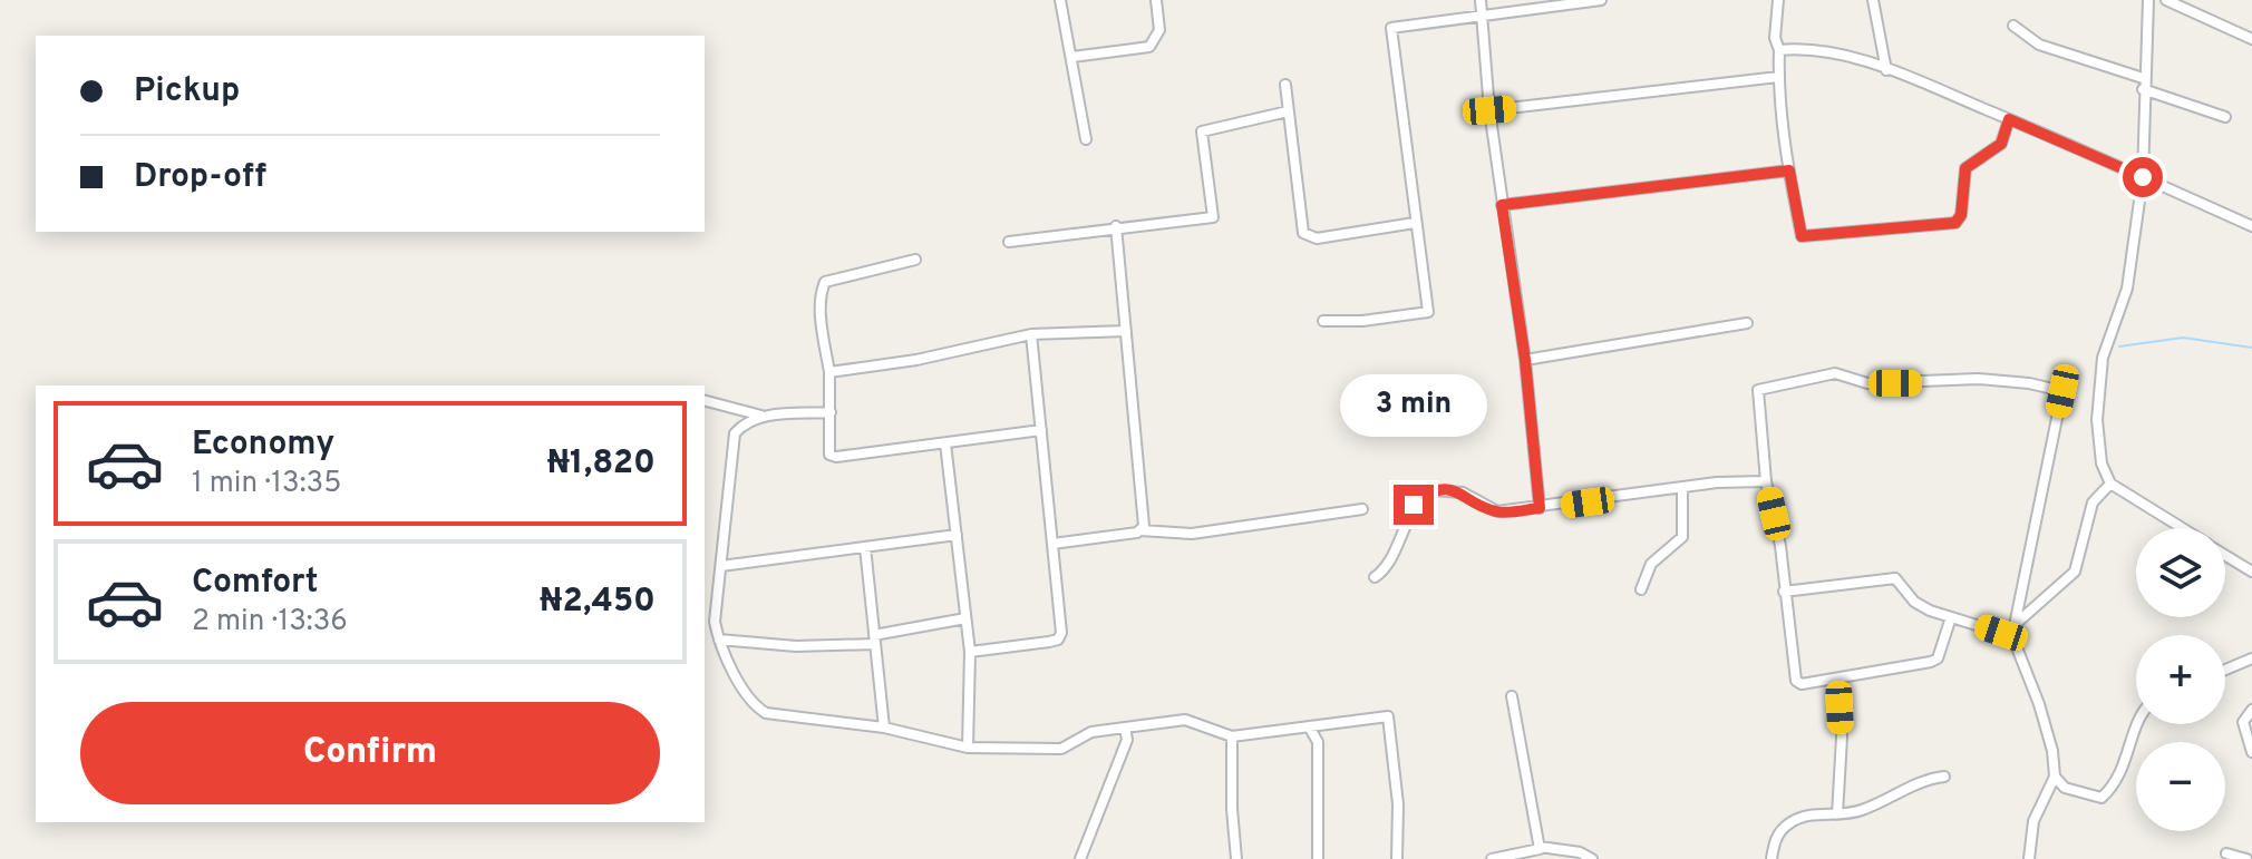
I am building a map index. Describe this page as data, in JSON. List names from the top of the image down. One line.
{"page":{"banner":["Pickup","Drop-off"],"bubble":"3 min","list":[{"name":"Economy","note":"1 min · 13:35","value":"₦1,820"},{"name":"Comfort","note":"2 min · 13:36","value":"₦2,450"}],"map_buttons":["+","−"],"buttons":"Confirm"}}
